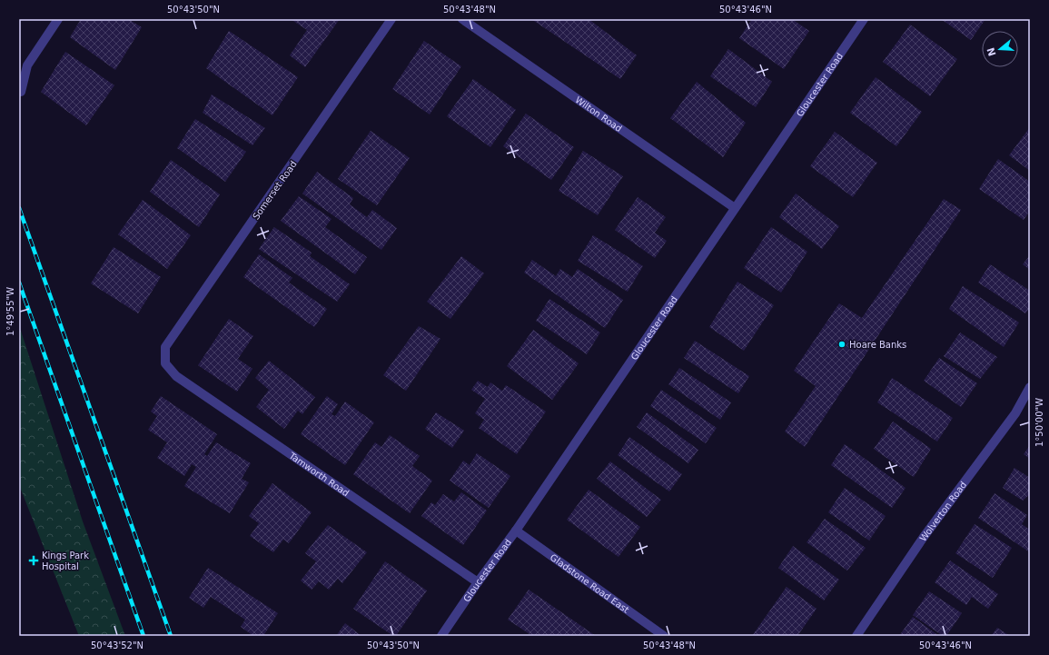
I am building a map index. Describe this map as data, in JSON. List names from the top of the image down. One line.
{"streets":{"street":["Gloucester Road","Wilton Road","Somerset Road","Tamworth Road","Wolverton Road","Gladstone Road East"]},"crossings":[["Gloucester Road","Wilton Road"],["Gloucester Road","Tamworth Road"],["Gloucester Road","Gladstone Road East"],["Somerset Road","Tamworth Road"]],"places":{"other":["Hoare Banks"],"health":["Kings Park Hospital"]},"north":"left","coordinates":["50°43'50\"N","50°43'48\"N","50°43'46\"N","1°49'55\"W","1°50'00\"W","50°43'52\"N"]}
